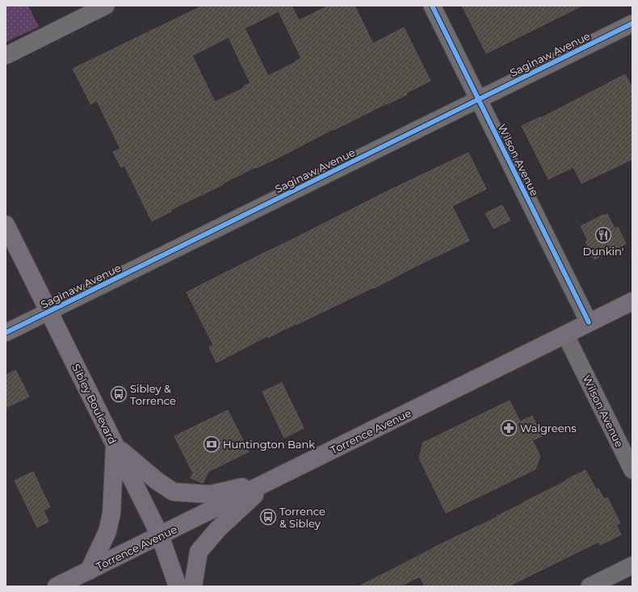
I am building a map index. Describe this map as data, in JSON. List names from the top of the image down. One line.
{"streets":{"main road":["Sibley Boulevard","Torrence Avenue"],"street":["Saginaw Avenue","Wilson Avenue"]},"crossings":[["Saginaw Avenue","Wilson Avenue"],["Saginaw Avenue","Sibley Boulevard"],["Wilson Avenue","Torrence Avenue"],["Sibley Boulevard","Torrence Avenue"]],"places":{"restaurant":["Dunkin'"],"bus stop":["Sibley & Torrence","Torrence & Sibley"],"pharmacy":["Walgreens"],"bank":["Huntington Bank"]}}
